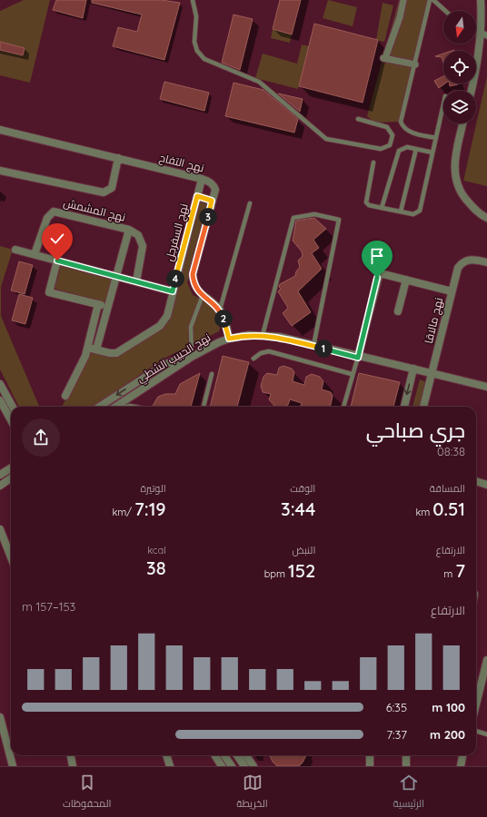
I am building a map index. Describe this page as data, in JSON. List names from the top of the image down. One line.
{"streets":{"street":["نهج التفاح","نهج المشمش","نهج السفرجل","نهج مالاقا","نهج الحبيب الشطي"]},"crossings":[["نهج التفاح","نهج السفرجل"],["نهج المشمش","نهج السفرجل"],["نهج مالاقا","نهج الحبيب الشطي"]],"north":"bottom","page":{"pins":["3","4","2","1"],"heading":["جري صباحي","08:38"],"stats":[["المسافة","0.51 km"],["الوقت","3:44"],["الوتيرة","7:19 /km"],["الارتفاع","7 m"],["النبض","152 bpm"],["kcal","38"]],"chart":["الارتفاع","153–157 m"],"list":[{"name":"100 m","note":"6:35"},{"name":"200 m","note":"7:37"}],"tabs":["الرئيسية","الخريطة","المحفوظات"]}}
